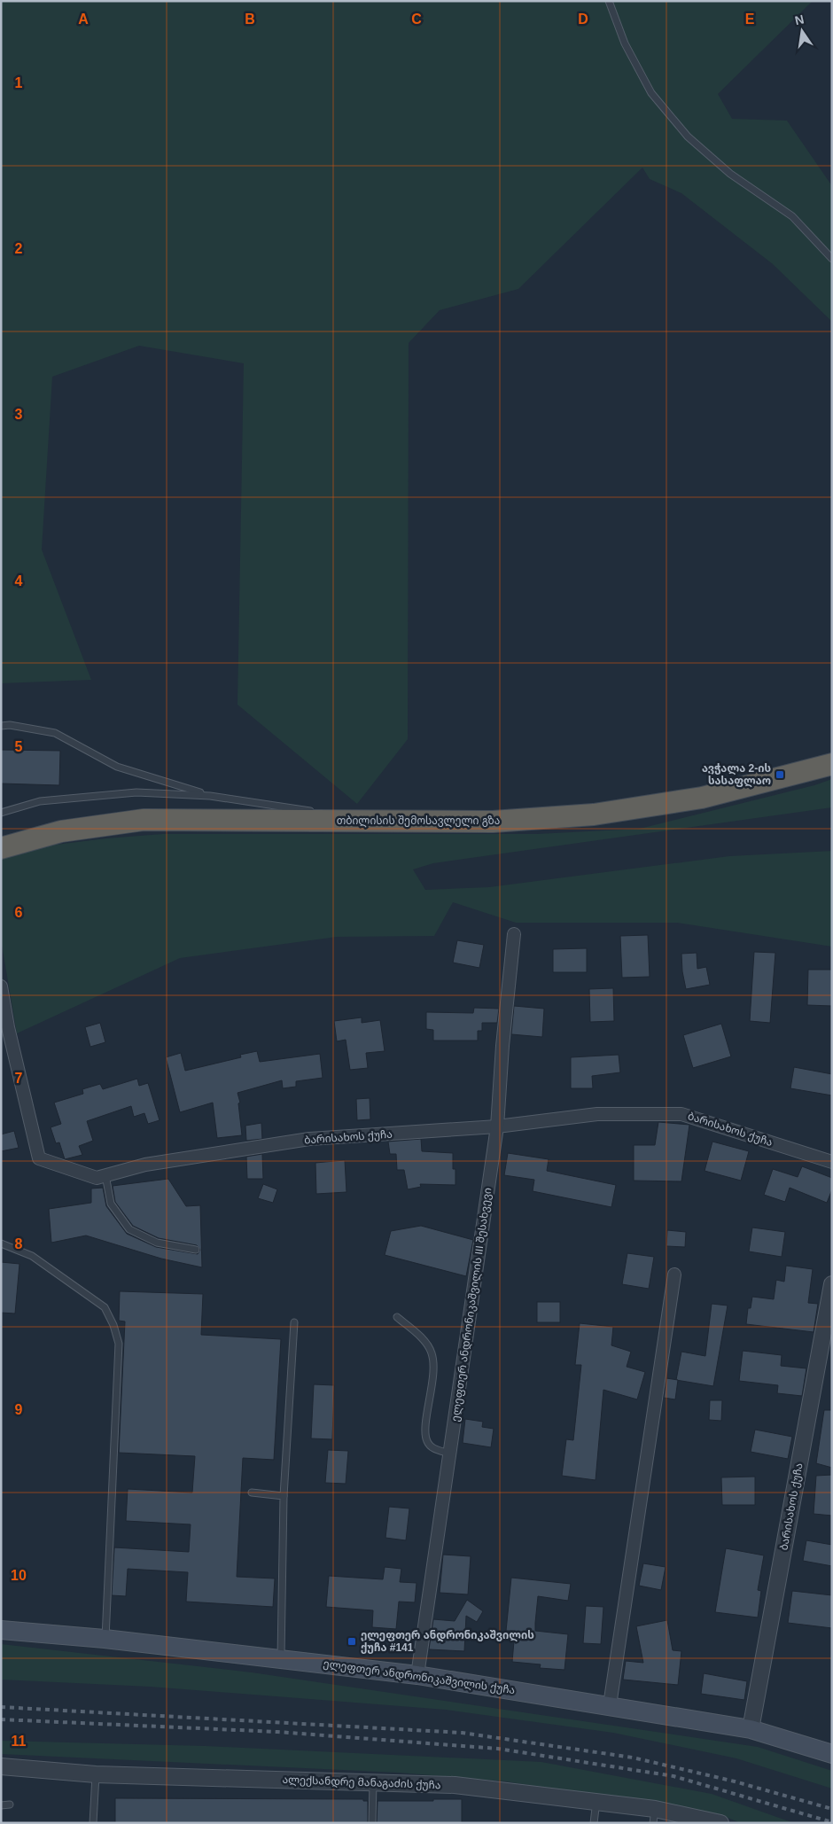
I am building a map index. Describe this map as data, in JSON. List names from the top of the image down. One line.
{"streets":{"highway":["თბილისის შემოსავლელი გზა"],"main road":["ელეფთერ ანდრონიკაშვილის ქუჩა"],"street":["ბარისახოს ქუჩა","ელეფთერ ანდრონიკაშვილის III შესახვევი","ალექსანდრე მანაგაძის ქუჩა"]},"crossings":[["ბარისახოს ქუჩა","ელეფთერ ანდრონიკაშვილის III შესახვევი"],["ბარისახოს ქუჩა","ელეფთერ ანდრონიკაშვილის ქუჩა"],["ელეფთერ ანდრონიკაშვილის III შესახვევი","ელეფთერ ანდრონიკაშვილის ქუჩა"]],"places":{"transit":["ავჭალა 2-ის სასაფლაო","ელეფთერ ანდრონიკაშვილის ქუჩა #141"]},"north":"top","grid":{"columns":["A","B","C","D","E"],"rows":["1","2","3","4","5","6","7","8","9","10","11"]}}
